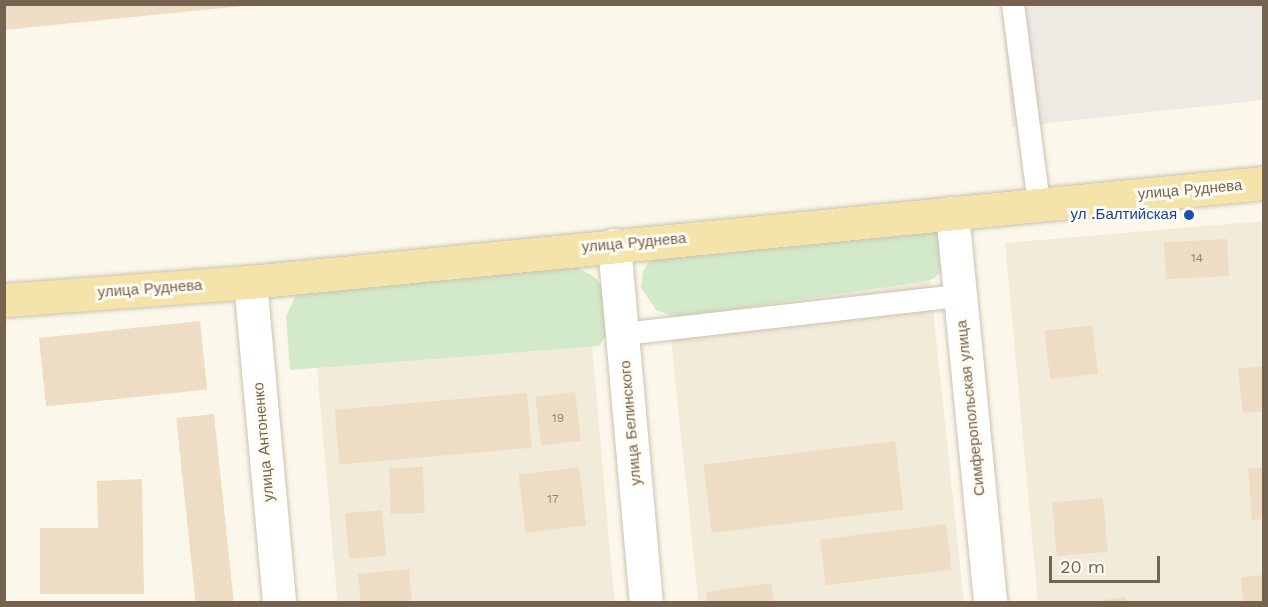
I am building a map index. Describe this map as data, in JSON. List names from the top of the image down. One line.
{"streets":{"main road":["улица Руднева"],"street":["Симферопольская улица","улица Белинского","улица Антоненко"]},"crossings":[["улица Руднева","Симферопольская улица"],["улица Руднева","улица Белинского"],["улица Руднева","улица Антоненко"]],"places":["ул .Балтийская"],"house_numbers":["14","19","17"],"scale_bar":"20 m"}
